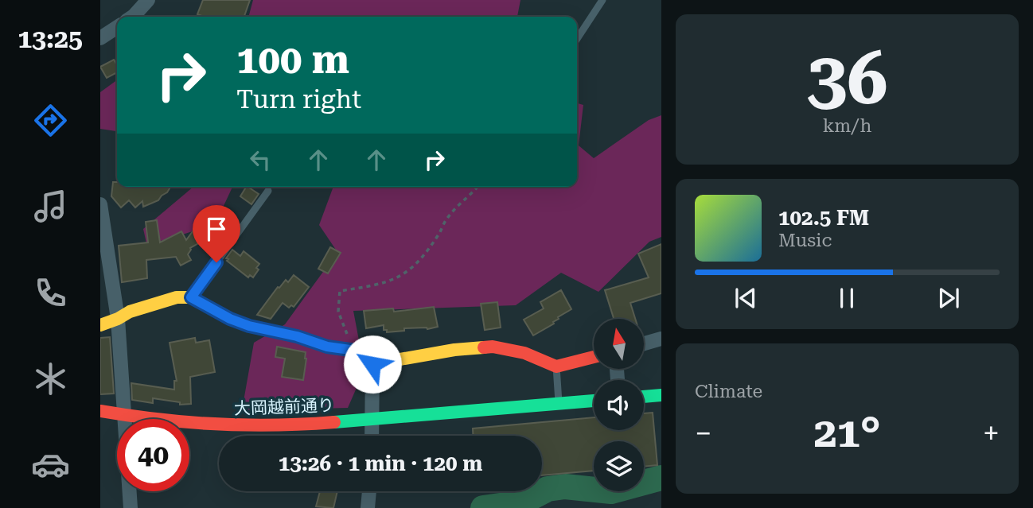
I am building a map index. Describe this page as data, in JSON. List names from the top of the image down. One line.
{"streets":{"street":["大岡越前通り"]},"north":"top","page":{"tabs":"13:25","tile":[["36","km/h"],"Climate"],"turn":["100 m","Turn right"],"song":["102.5 FM","Music"],"heat":["−","21°","+"],"limit":"40","trip":"13:26 · 1 min · 120 m"}}
